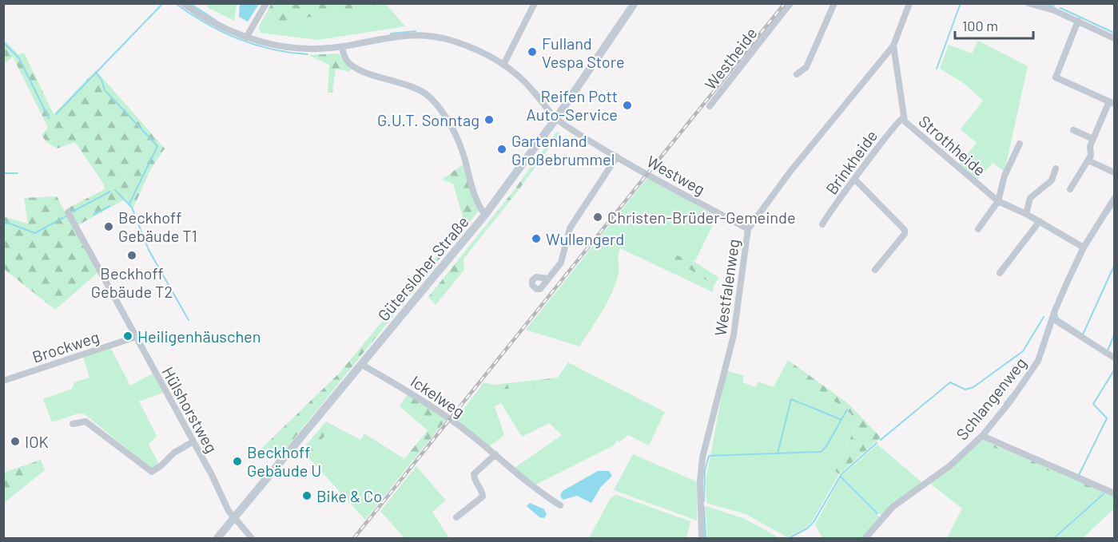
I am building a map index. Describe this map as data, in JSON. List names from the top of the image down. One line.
{"streets":{"main road":["Gütersloher Straße"],"street":["Westheide","Strothheide","Brinkheide","Westweg","Westfalenweg","Brockweg","Ickelweg","Schlangenweg","Hülshorstweg"]},"crossings":[["Strothheide","Brinkheide"],["Strothheide","Westfalenweg"],["Strothheide","Schlangenweg"],["Westweg","Gütersloher Straße"],["Westweg","Westfalenweg"],["Gütersloher Straße","Ickelweg"],["Gütersloher Straße","Hülshorstweg"],["Brockweg","Hülshorstweg"]],"places":["Fulland Vespa Store","Reifen Pott Auto-Service","G.U.T. Sonntag","Gartenland Großebrummel","Christen-Brüder-Gemeinde","Beckhoff Gebäude T1","Wullengerd","Beckhoff Gebäude T2","Heiligenhäuschen","IOK","Beckhoff Gebäude U","Bike & Co"],"scale_bar":"100 m"}
